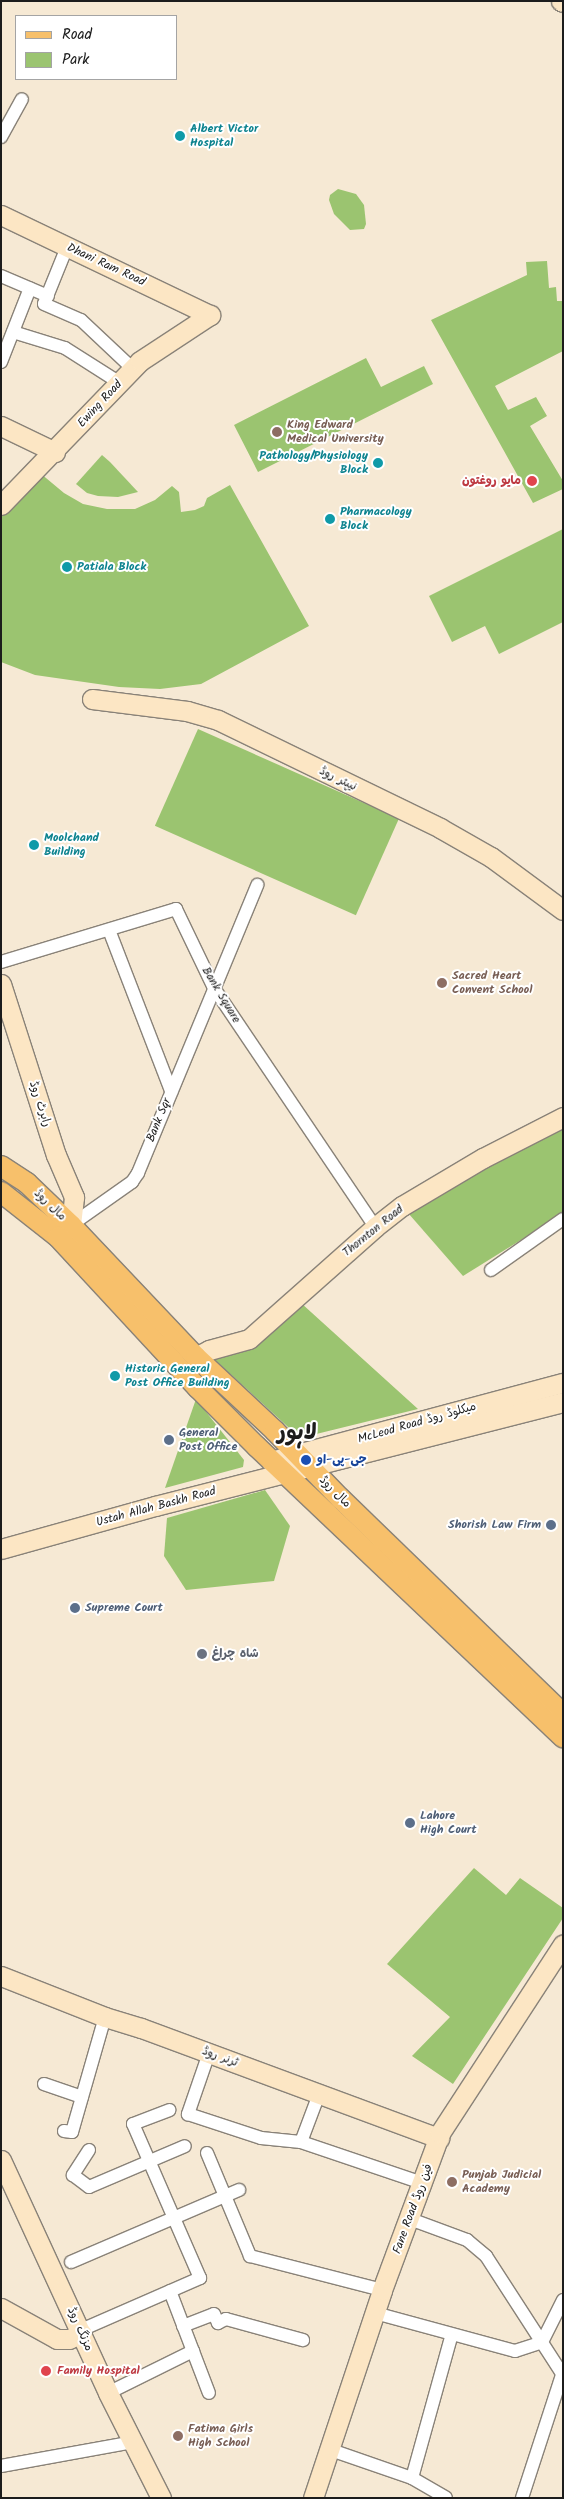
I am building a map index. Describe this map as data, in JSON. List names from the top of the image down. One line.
{"streets":{"main road":["Dhani Ram Road","Ewing Road","نیپئر روڈ","رابرٹ روڈ","مال روڈ","Thornton Road","McLeod Road میکلوڈ روڈ","Ustah Allah Baskh Road","ٹرنر روڈ","Fane Road فین روڈ","مزنگ روڈ"],"street":["Bank Square","Bank Sqr"]},"crossings":[["Dhani Ram Road","Ewing Road"],["Bank Square","Bank Sqr"],["Bank Square","Thornton Road"],["رابرٹ روڈ","Bank Sqr"],["رابرٹ روڈ","مال روڈ"],["Bank Sqr","مال روڈ"],["مال روڈ","Thornton Road"],["مال روڈ","McLeod Road میکلوڈ روڈ"],["مال روڈ","Ustah Allah Baskh Road"],["McLeod Road میکلوڈ روڈ","Ustah Allah Baskh Road"],["ٹرنر روڈ","Fane Road فین روڈ"]],"districts":["لاہور"],"places":["Albert Victor Hospital","King Edward Medical University","Pathology/Physiology Block","مایو روغتون","Pharmacology Block","Patiala Block","Moolchand Building","Sacred Heart Convent School","Historic General Post Office Building","General Post Office","جی-پی-او","Shorish Law Firm","Supreme Court","شاہ چراغ","Lahore High Court","Punjab Judicial Academy","Family Hospital","Fatima Girls High School"],"legend":["Road","Park"]}
